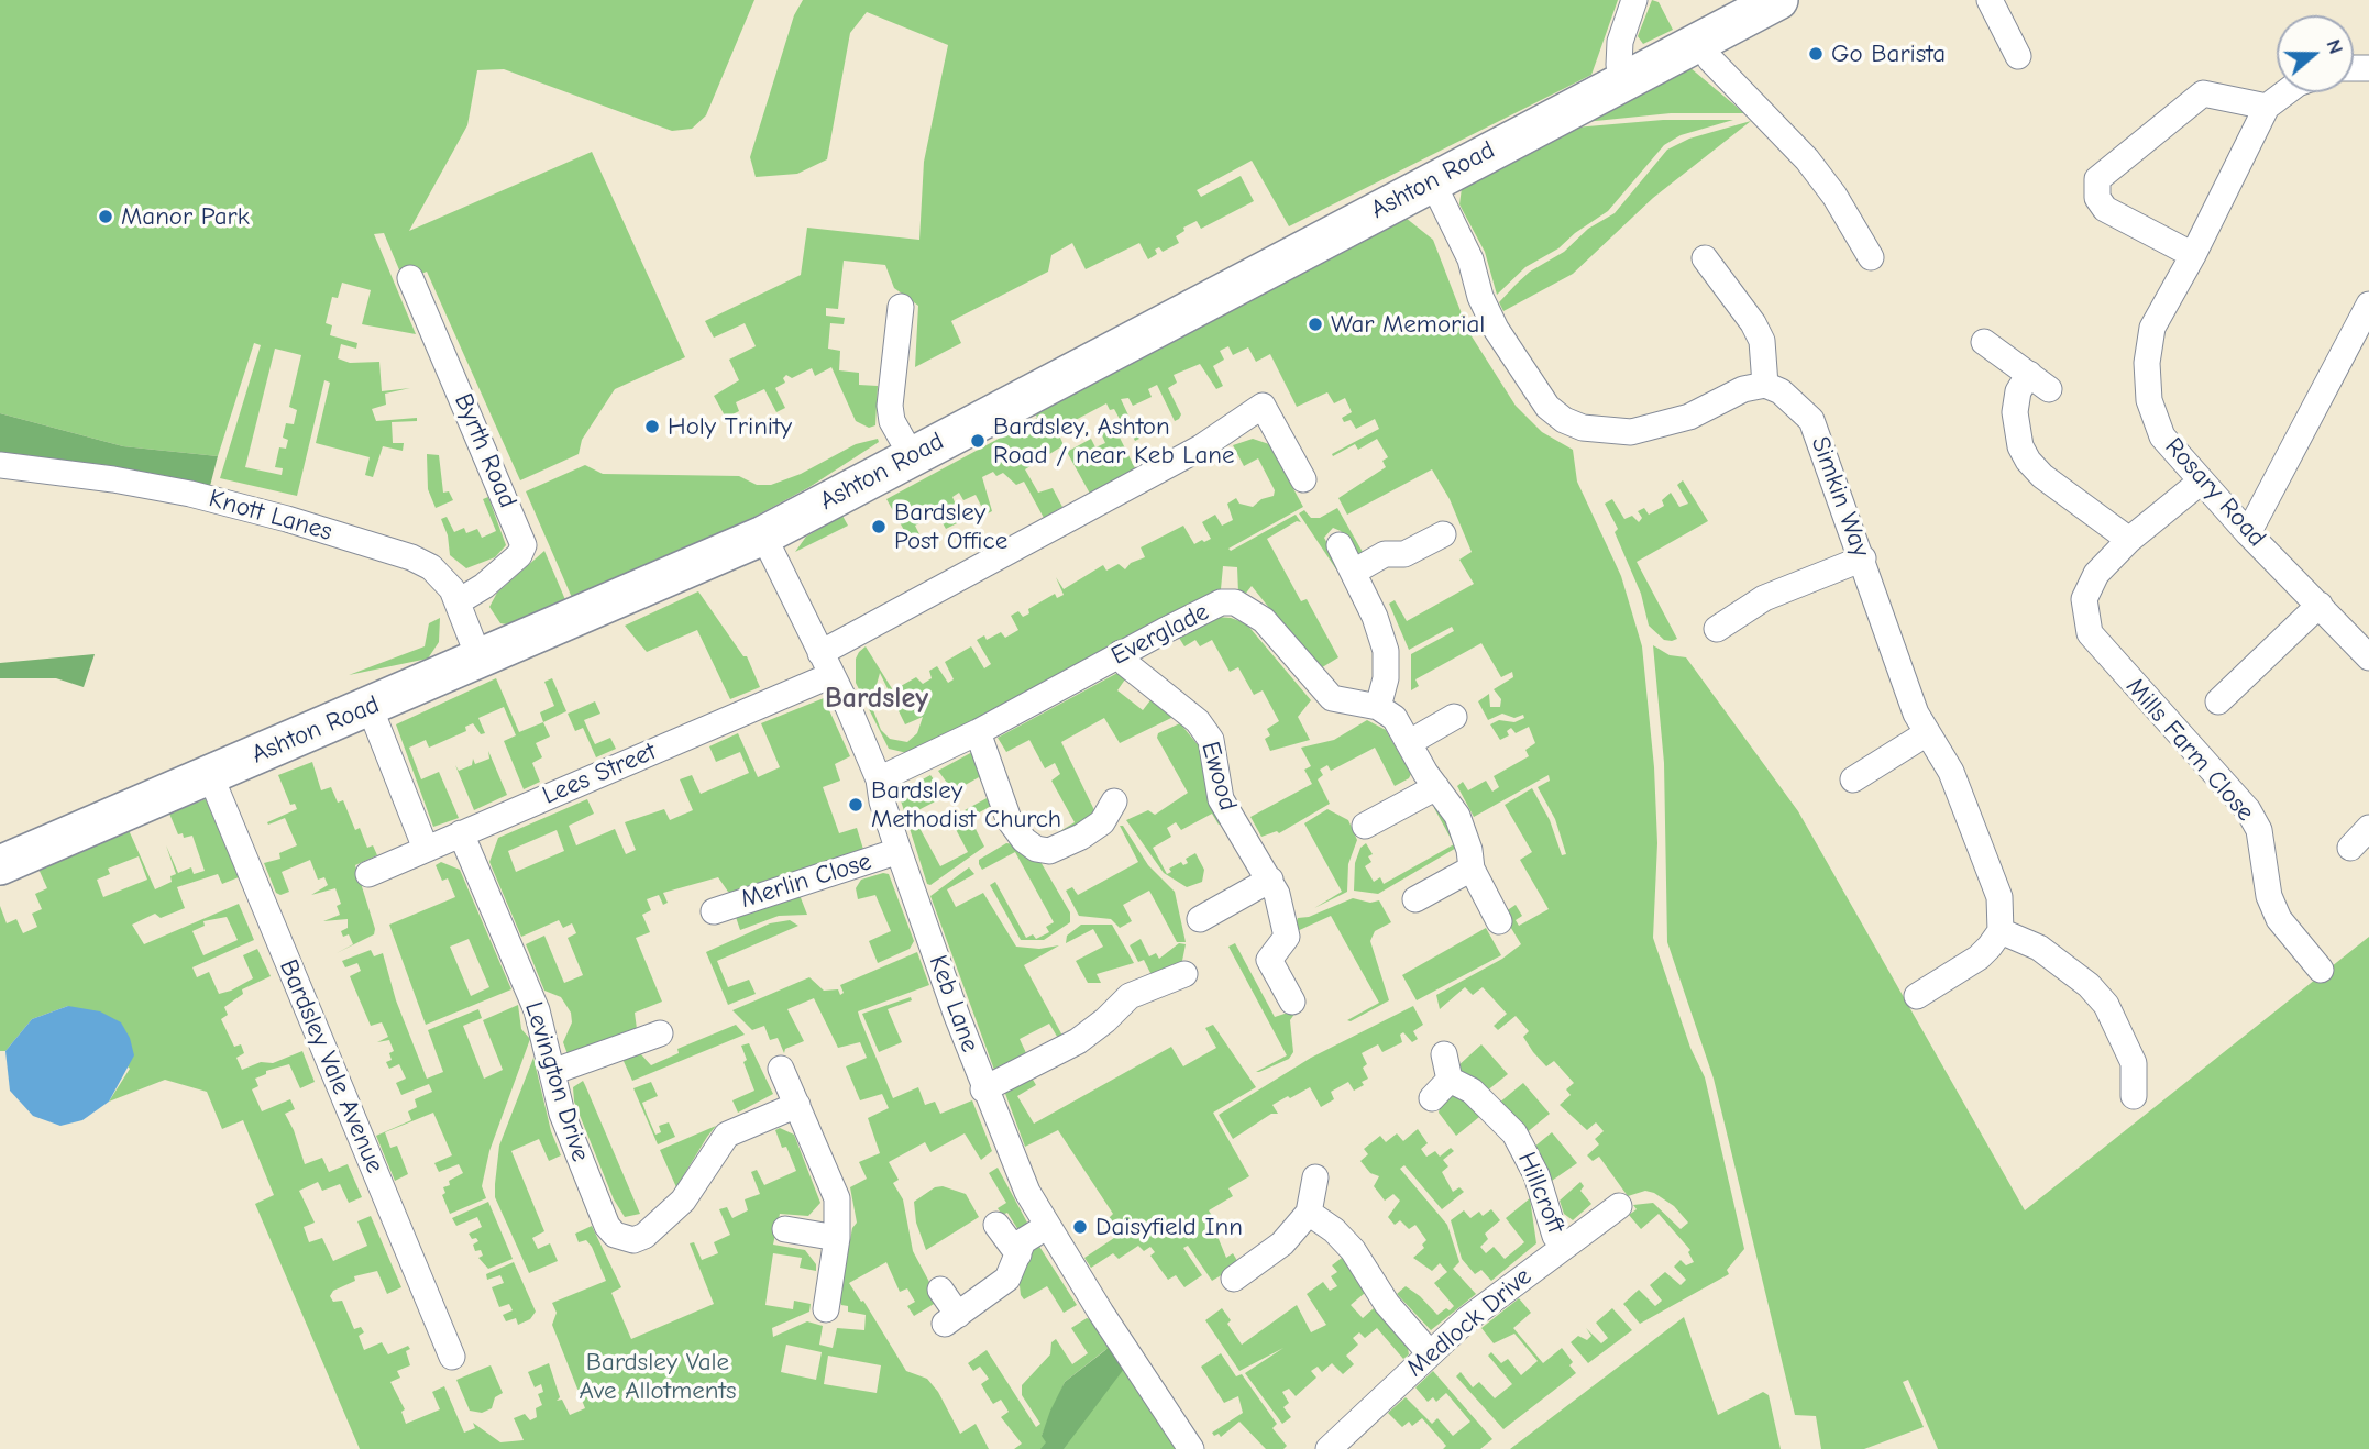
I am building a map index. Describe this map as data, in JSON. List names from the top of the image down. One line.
{"streets":{"highway":["Ashton Road"],"street":["Byrth Road","Rosary Road","Simkin Way","Knott Lanes","Everglade","Mills Farm Close","Lees Street","Ewood","Merlin Close","Keb Lane","Bardsley Vale Avenue","Levington Drive","Hillcroft","Medlock Drive"]},"crossings":[["Ashton Road","Knott Lanes"],["Ashton Road","Keb Lane"],["Ashton Road","Bardsley Vale Avenue"],["Byrth Road","Knott Lanes"],["Rosary Road","Mills Farm Close"],["Everglade","Ewood"],["Everglade","Keb Lane"],["Lees Street","Keb Lane"],["Lees Street","Levington Drive"],["Merlin Close","Keb Lane"],["Hillcroft","Medlock Drive"]],"districts":["Bardsley"],"parks":["Bardsley Vale Ave Allotments"],"places":["Go Barista","Manor Park","War Memorial","Holy Trinity","Bardsley, Ashton Road / near Keb Lane","Bardsley Post Office","Bardsley Methodist Church","Daisyfield Inn"],"north":"right"}
